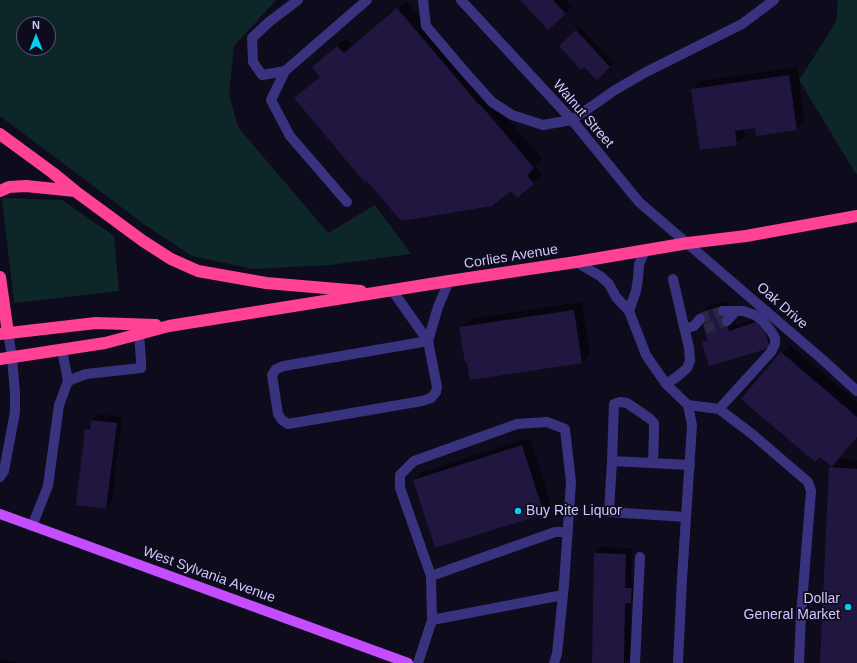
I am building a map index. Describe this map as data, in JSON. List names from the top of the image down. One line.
{"streets":{"highway":["Corlies Avenue"],"main road":["West Sylvania Avenue"],"street":["Walnut Street","Oak Drive"]},"crossings":[["Walnut Street","Corlies Avenue"],["Walnut Street","Oak Drive"],["Corlies Avenue","Oak Drive"]],"places":["Buy Rite Liquor","Dollar General Market"],"north":"top"}
